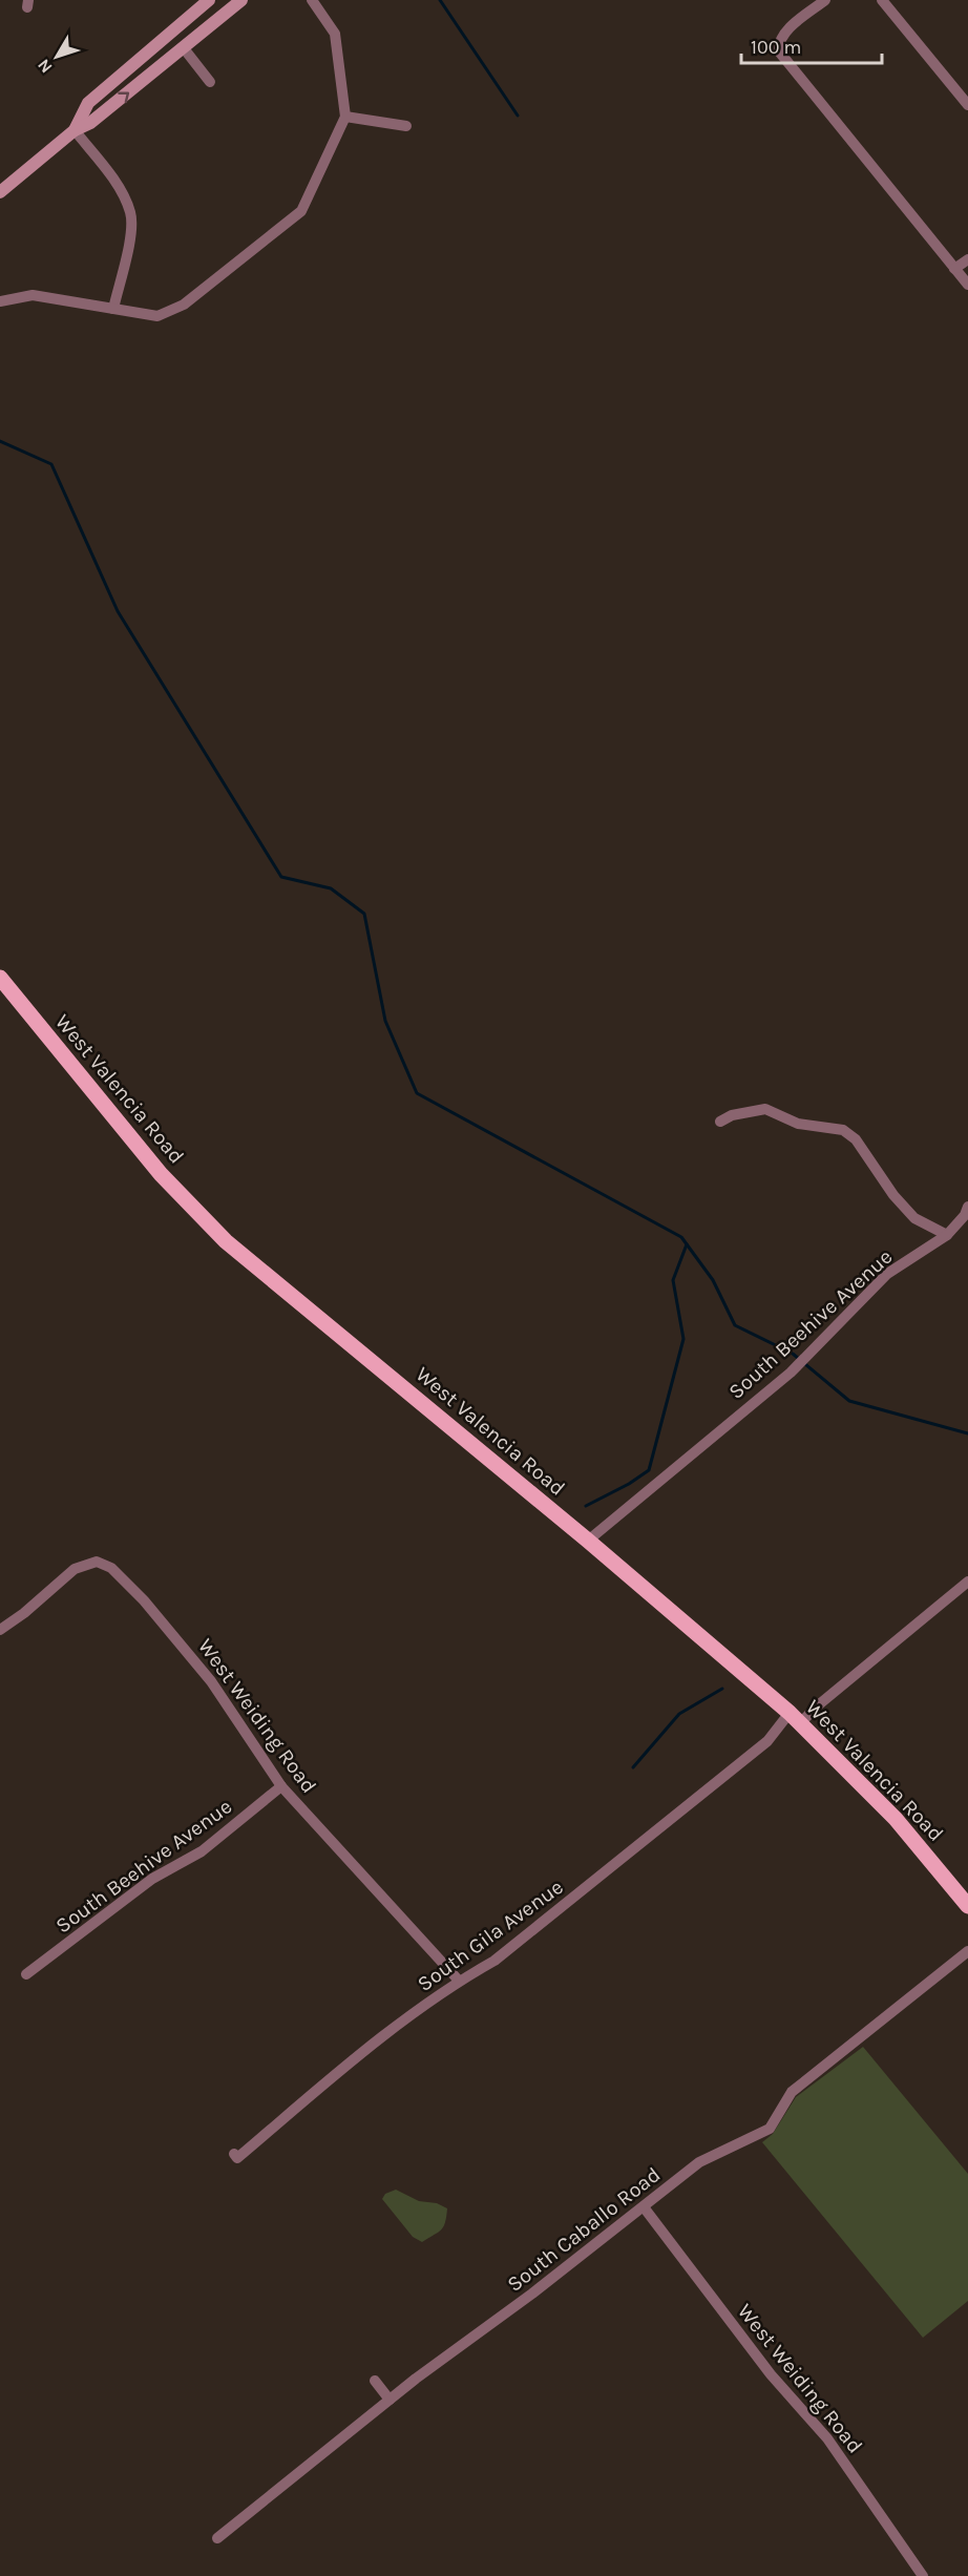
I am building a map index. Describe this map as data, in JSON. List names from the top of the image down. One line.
{"streets":{"main road":["West Valencia Road"],"street":["South Beehive Avenue","West Weiding Road","South Gila Avenue","South Caballo Road"]},"crossings":[["West Valencia Road","South Beehive Avenue"],["West Valencia Road","South Gila Avenue"],["South Beehive Avenue","West Weiding Road"],["West Weiding Road","South Gila Avenue"],["West Weiding Road","South Caballo Road"]],"scale_bar":"100 m","north":"bottom left"}
